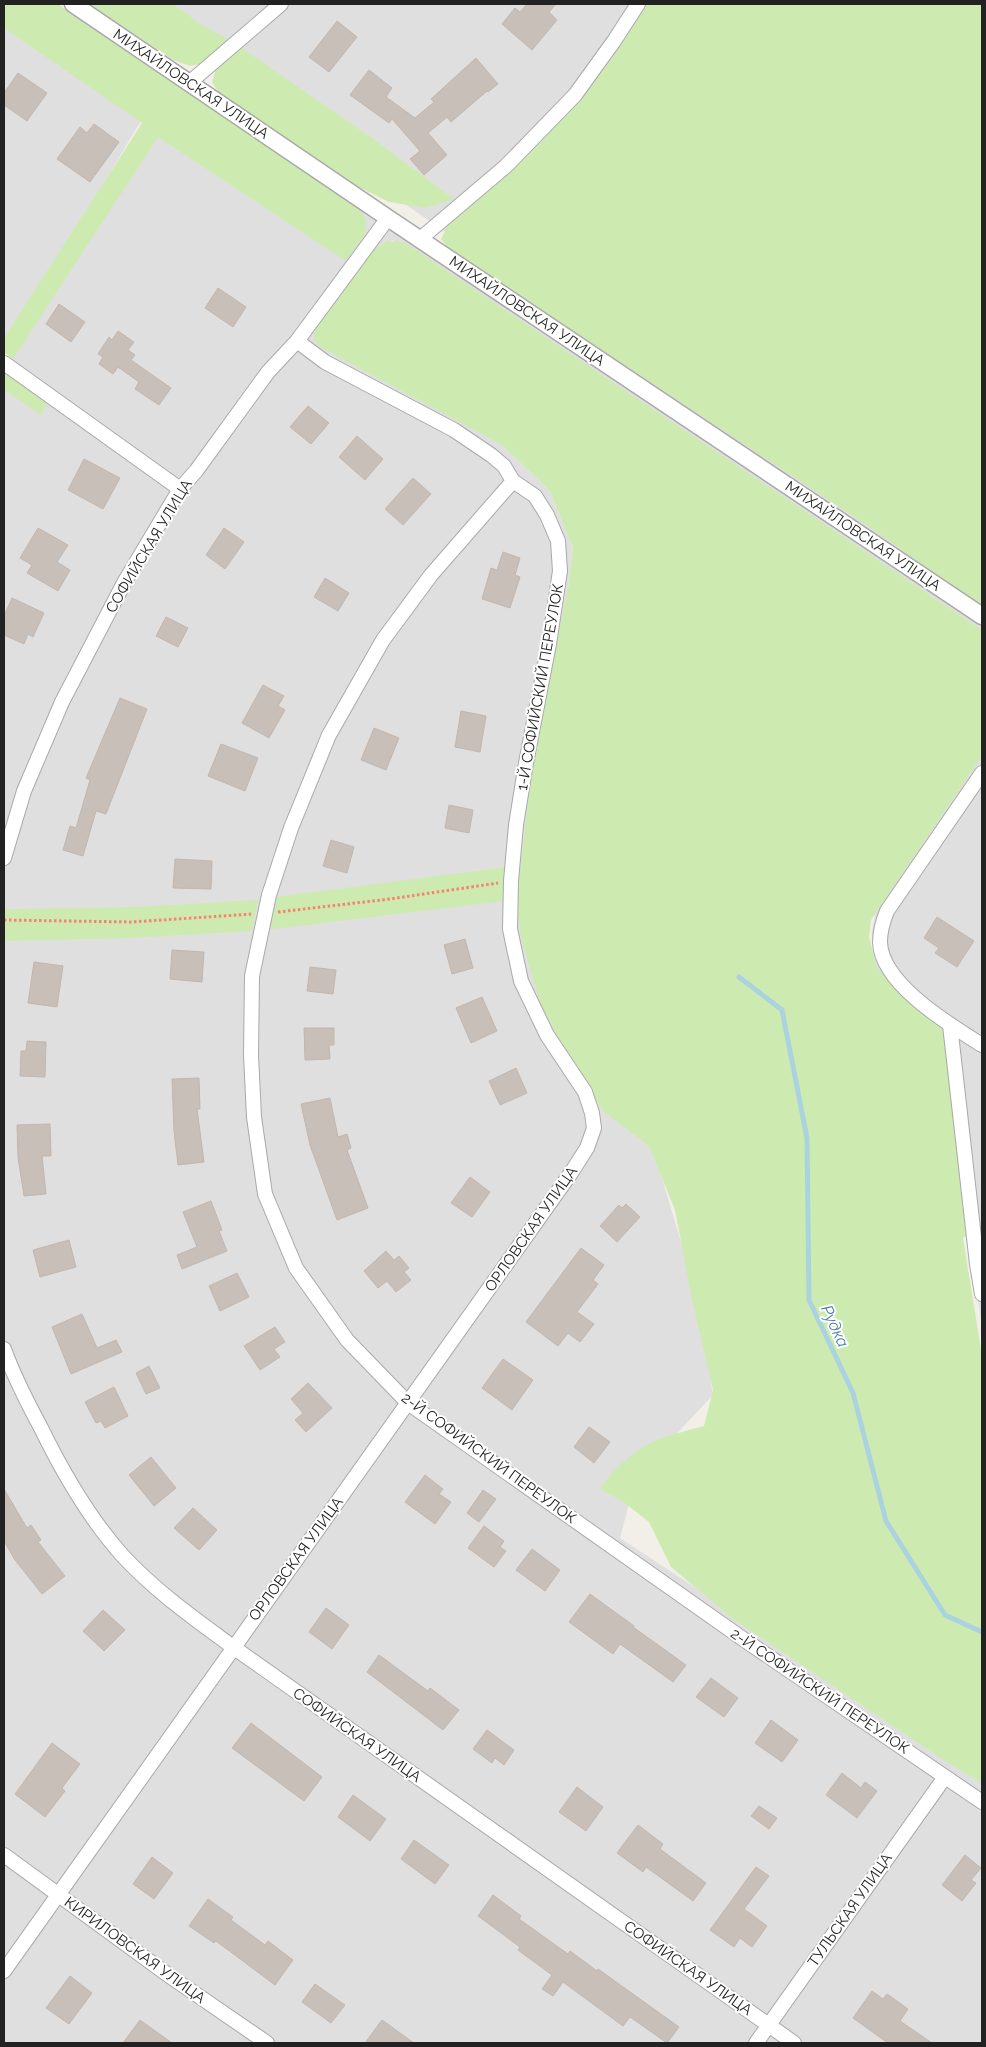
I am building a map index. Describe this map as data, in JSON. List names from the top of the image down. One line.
{"streets":{"street":["МИХАЙЛОВСКАЯ УЛИЦА","СОФИЙСКАЯ УЛИЦА","1-Й СОФИЙСКИЙ ПЕРЕУЛОК","ОРЛОВСКАЯ УЛИЦА","2-Й СОФИЙСКИЙ ПЕРЕУЛОК","ТУЛЬСКАЯ УЛИЦА","КИРИЛОВСКАЯ УЛИЦА"]},"crossings":[["МИХАЙЛОВСКАЯ УЛИЦА","СОФИЙСКАЯ УЛИЦА"],["СОФИЙСКАЯ УЛИЦА","1-Й СОФИЙСКИЙ ПЕРЕУЛОК"],["СОФИЙСКАЯ УЛИЦА","ОРЛОВСКАЯ УЛИЦА"],["СОФИЙСКАЯ УЛИЦА","ТУЛЬСКАЯ УЛИЦА"],["1-Й СОФИЙСКИЙ ПЕРЕУЛОК","ОРЛОВСКАЯ УЛИЦА"],["1-Й СОФИЙСКИЙ ПЕРЕУЛОК","2-Й СОФИЙСКИЙ ПЕРЕУЛОК"],["ОРЛОВСКАЯ УЛИЦА","2-Й СОФИЙСКИЙ ПЕРЕУЛОК"],["ОРЛОВСКАЯ УЛИЦА","КИРИЛОВСКАЯ УЛИЦА"],["2-Й СОФИЙСКИЙ ПЕРЕУЛОК","ТУЛЬСКАЯ УЛИЦА"]],"water":["Рудка"]}
